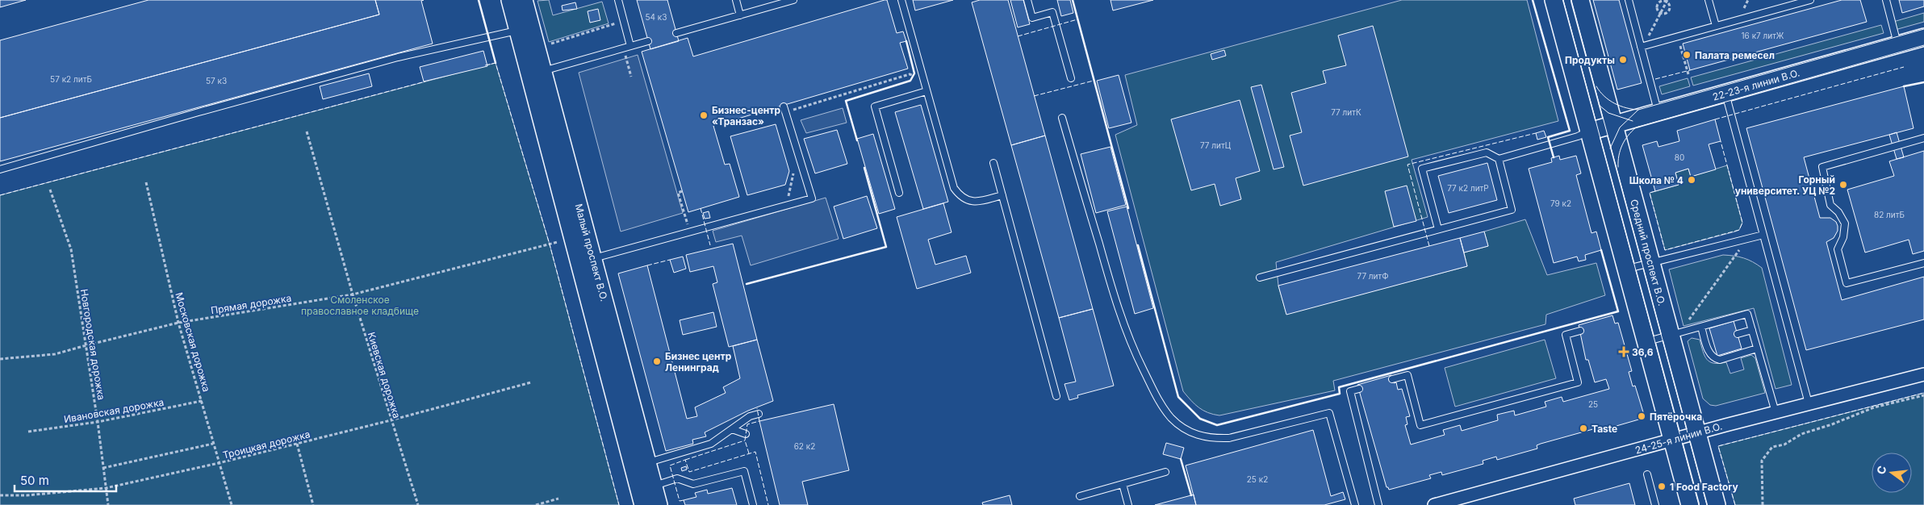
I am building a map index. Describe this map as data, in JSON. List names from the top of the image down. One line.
{"streets":{"main road":["22-23-я линии В.О.","Малый проспект В.О.","Средний проспект В.О."],"street":["24-25-я линии В.О."],"path":["Прямая дорожка","Московская дорожка","Новгородская дорожка","Киевская дорожка","Ивановская дорожка","Троицкая дорожка"]},"crossings":[["22-23-я линии В.О.","Средний проспект В.О."],["Средний проспект В.О.","24-25-я линии В.О."],["Прямая дорожка","Московская дорожка"],["Прямая дорожка","Новгородская дорожка"],["Прямая дорожка","Киевская дорожка"],["Московская дорожка","Ивановская дорожка"],["Московская дорожка","Троицкая дорожка"],["Новгородская дорожка","Ивановская дорожка"],["Новгородская дорожка","Троицкая дорожка"],["Киевская дорожка","Троицкая дорожка"]],"parks":["Смоленское православное кладбище"],"places":{"other":["Палата ремесел","Продукты","Бизнес-центр «Транзас»","Школа № 4","Горный университет. УЦ №2","Бизнес центр Ленинград","Пятёрочка","Taste","1 Food Factory"],"health":["36,6"]},"house_numbers":["54 к3","16 к7 литЖ","57 к2 литБ","57 к3","77 литК","77 литЦ","80","77 к2 литР","79 к2","82 литБ","77 литФ","25","62 к2","25 к2"],"scale_bar":"50 m","north":"left"}
